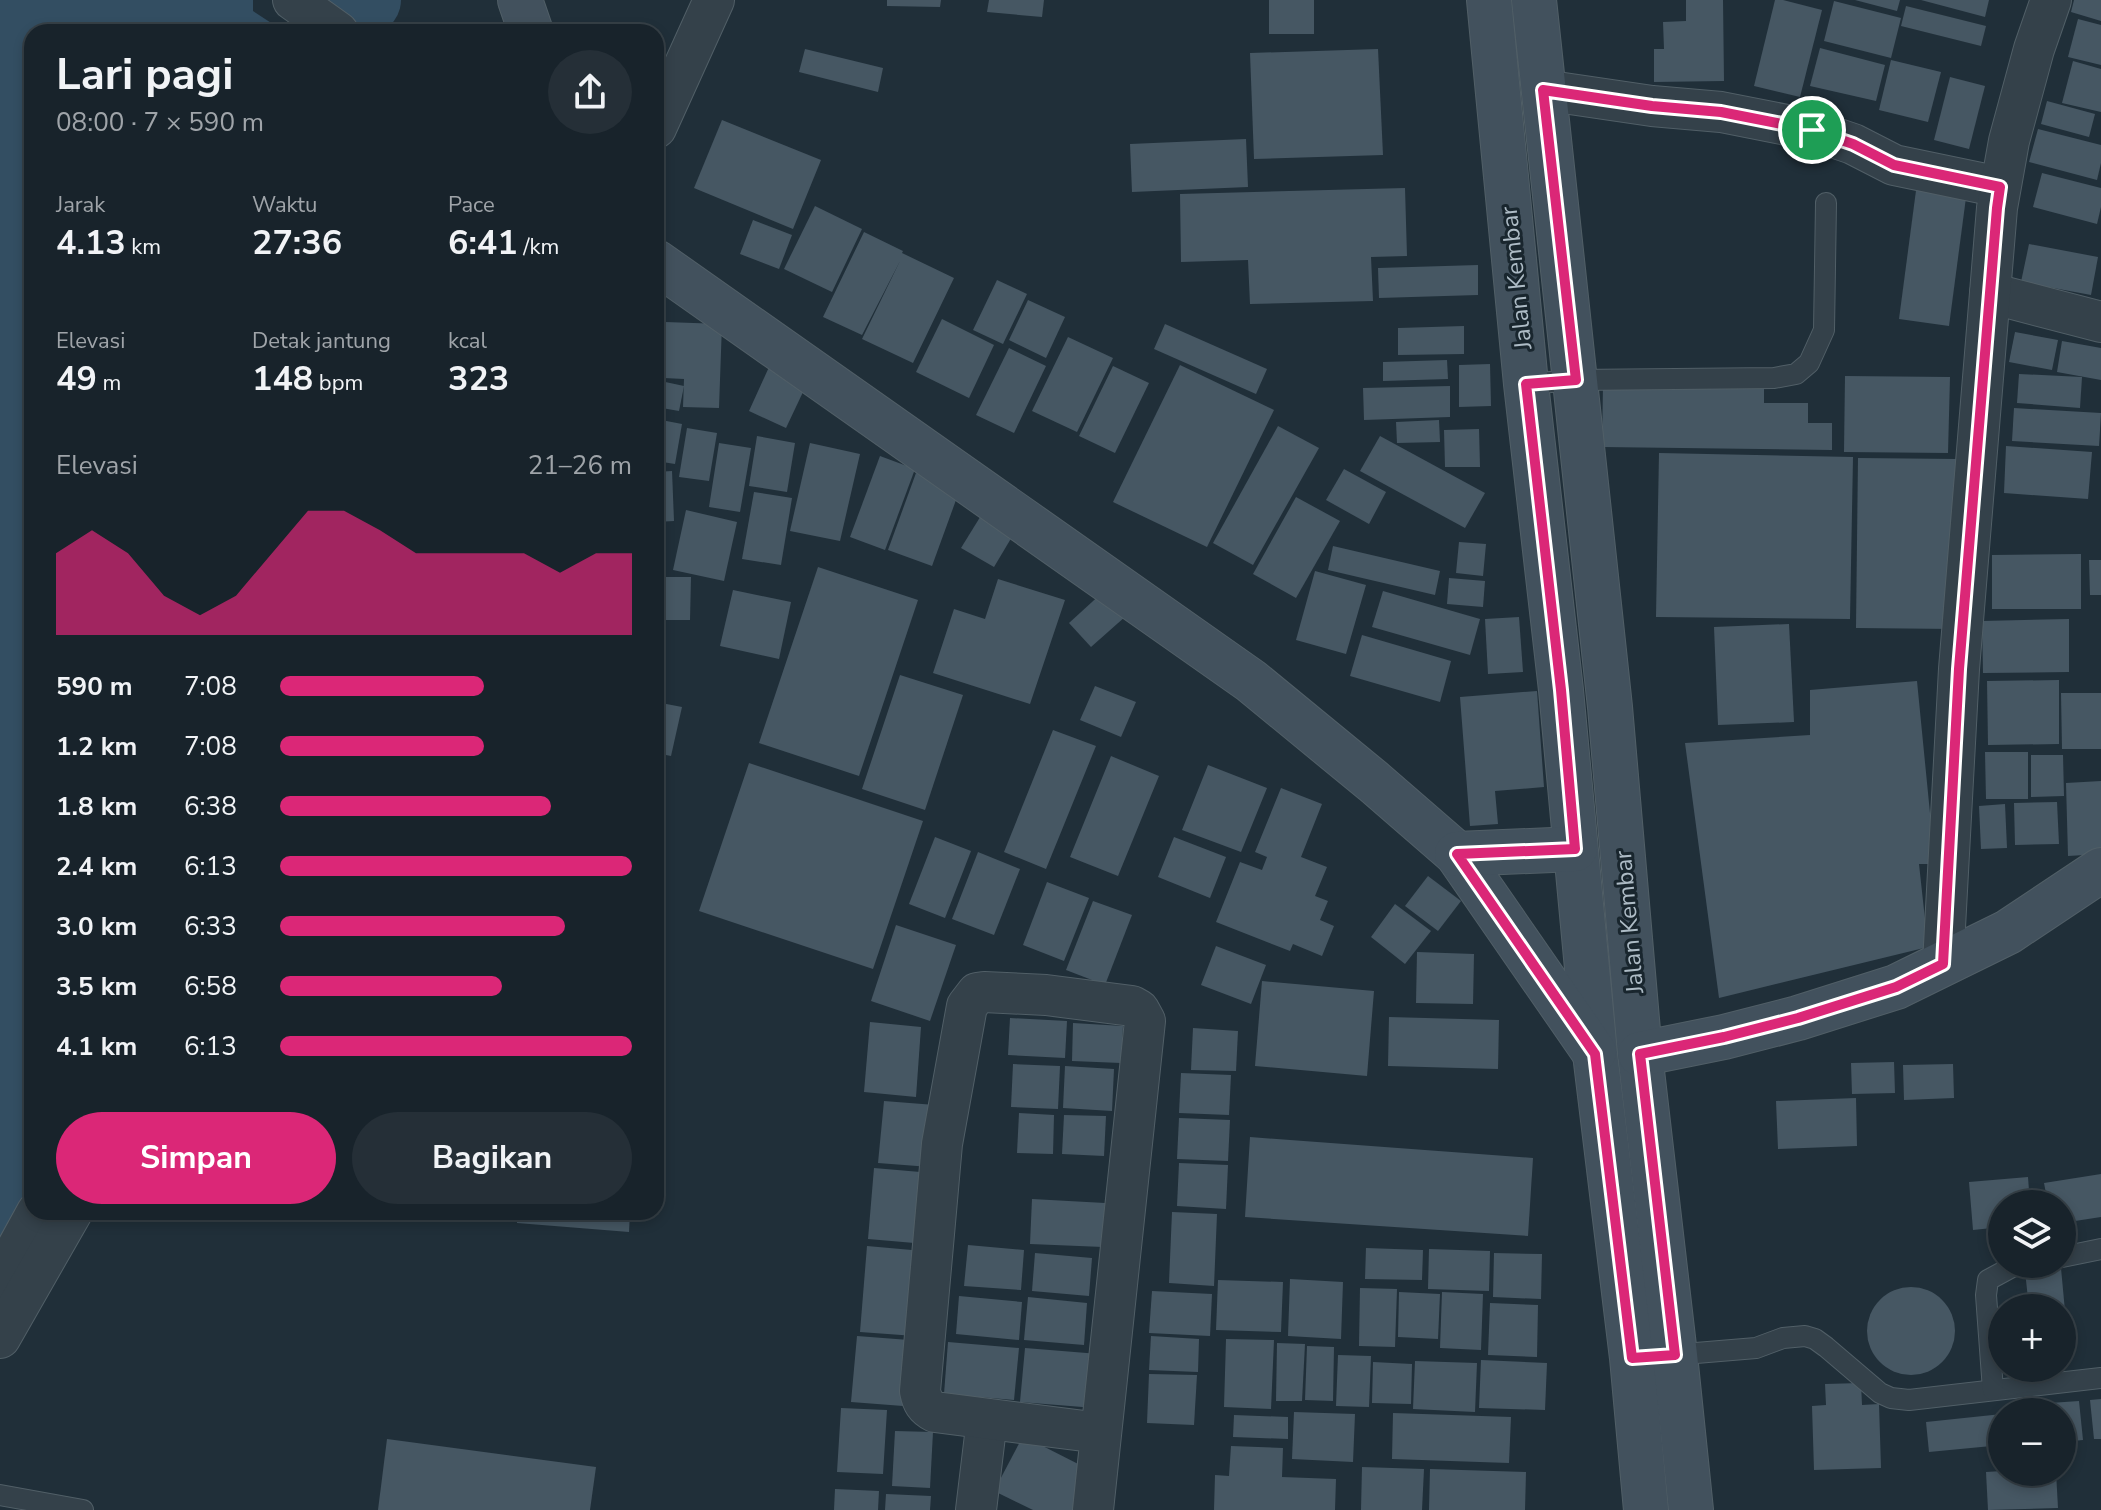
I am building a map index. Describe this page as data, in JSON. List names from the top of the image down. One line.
{"streets":{"main road":["Jalan Kembar"]},"page":{"heading":["Lari pagi","08:00 · 7 × 590 m"],"stats":[["Jarak","4.13 km"],["Waktu","27:36"],["Pace","6:41 /km"],["Elevasi","49 m"],["Detak jantung","148 bpm"],["kcal","323"]],"chart":["Elevasi","21–26 m"],"list":[{"name":"590 m","note":"7:08"},{"name":"1.2 km","note":"7:08"},{"name":"1.8 km","note":"6:38"},{"name":"2.4 km","note":"6:13"},{"name":"3.0 km","note":"6:33"},{"name":"3.5 km","note":"6:58"},{"name":"4.1 km","note":"6:13"}],"buttons":["Simpan","Bagikan"],"map_buttons":["+","−"]}}
